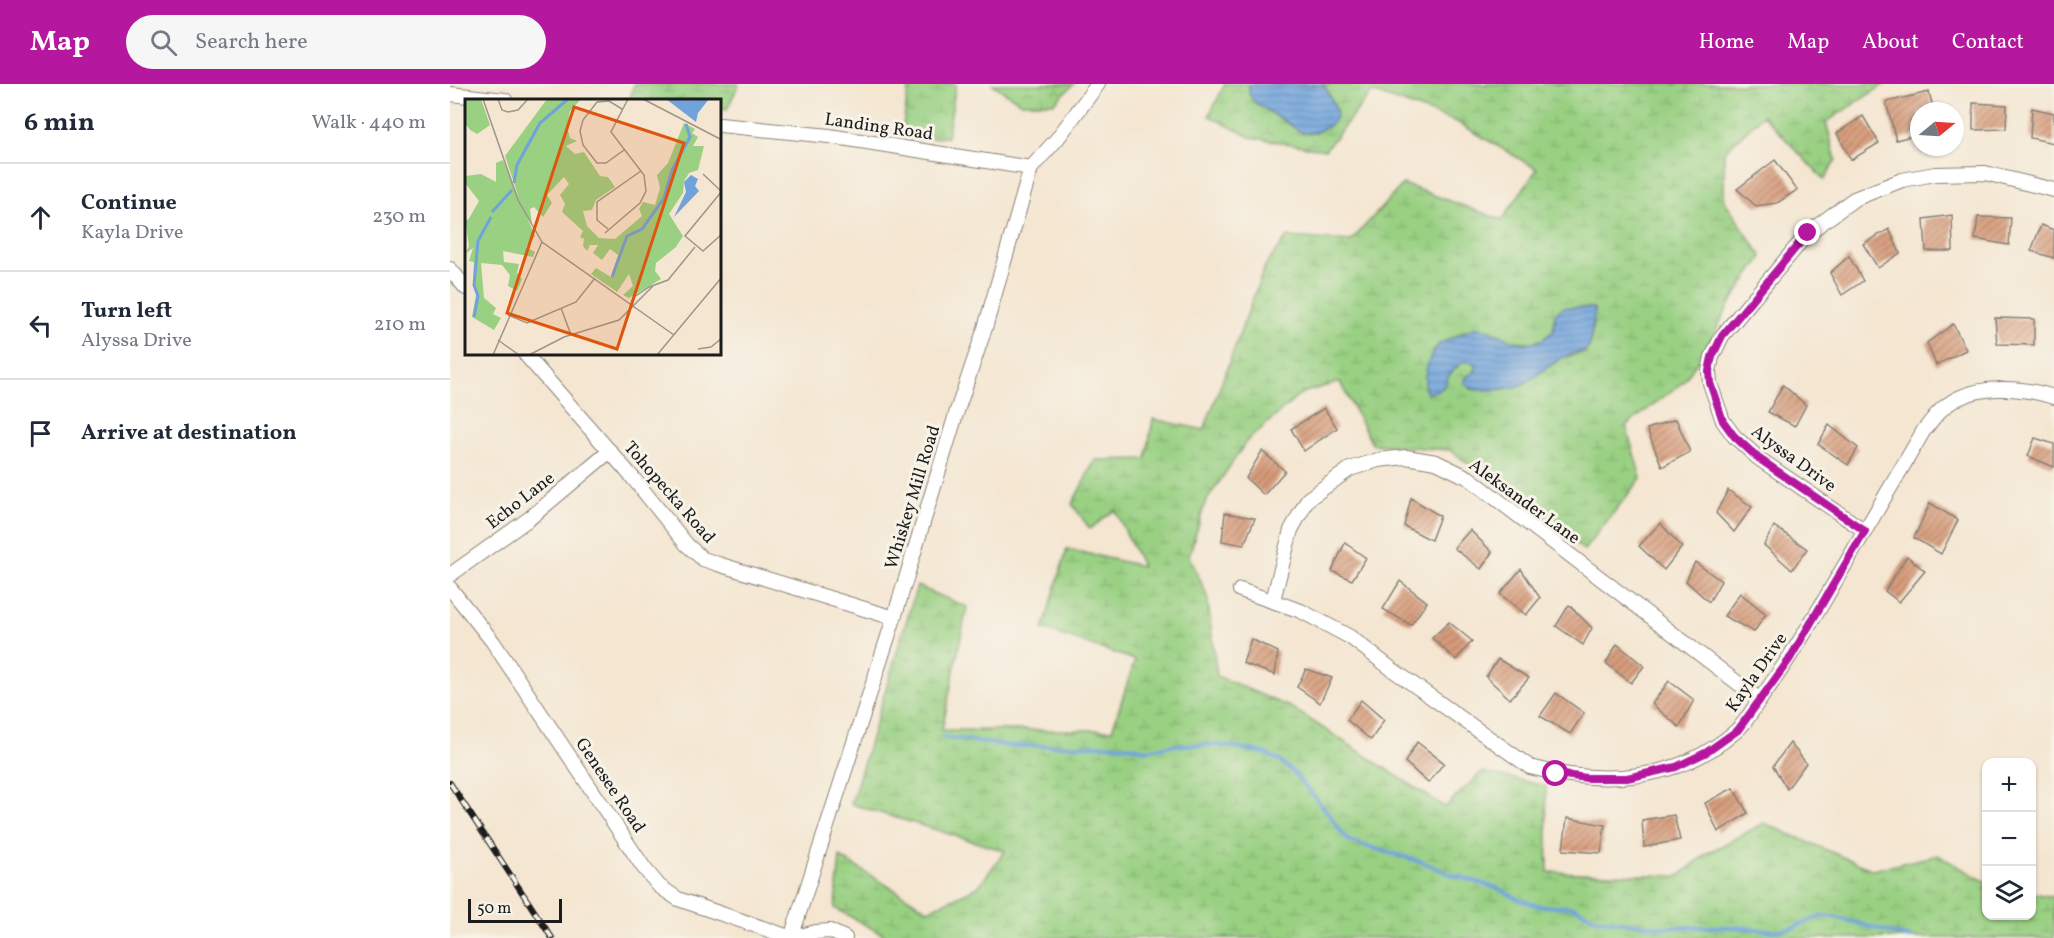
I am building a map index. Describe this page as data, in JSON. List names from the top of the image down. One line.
{"streets":{"street":["Landing Road","Alyssa Drive","Tohopecka Road","Whiskey Mill Road","Echo Lane","Aleksander Lane","Kayla Drive","Genesee Road"]},"crossings":[["Landing Road","Whiskey Mill Road"],["Alyssa Drive","Kayla Drive"],["Tohopecka Road","Whiskey Mill Road"],["Tohopecka Road","Echo Lane"],["Whiskey Mill Road","Genesee Road"],["Aleksander Lane","Kayla Drive"]],"scale_bar":"50 m","north":"right","page":{"header":"Map","search":"Search here","nav":["Home","Map","About","Contact"],"heading":["6 min","Walk · 440 m"],"list":[["Continue","Kayla Drive","230 m"],["Turn left","Alyssa Drive","210 m"],"Arrive at destination"],"map_buttons":["+","−"],"scale":"50 m"}}
